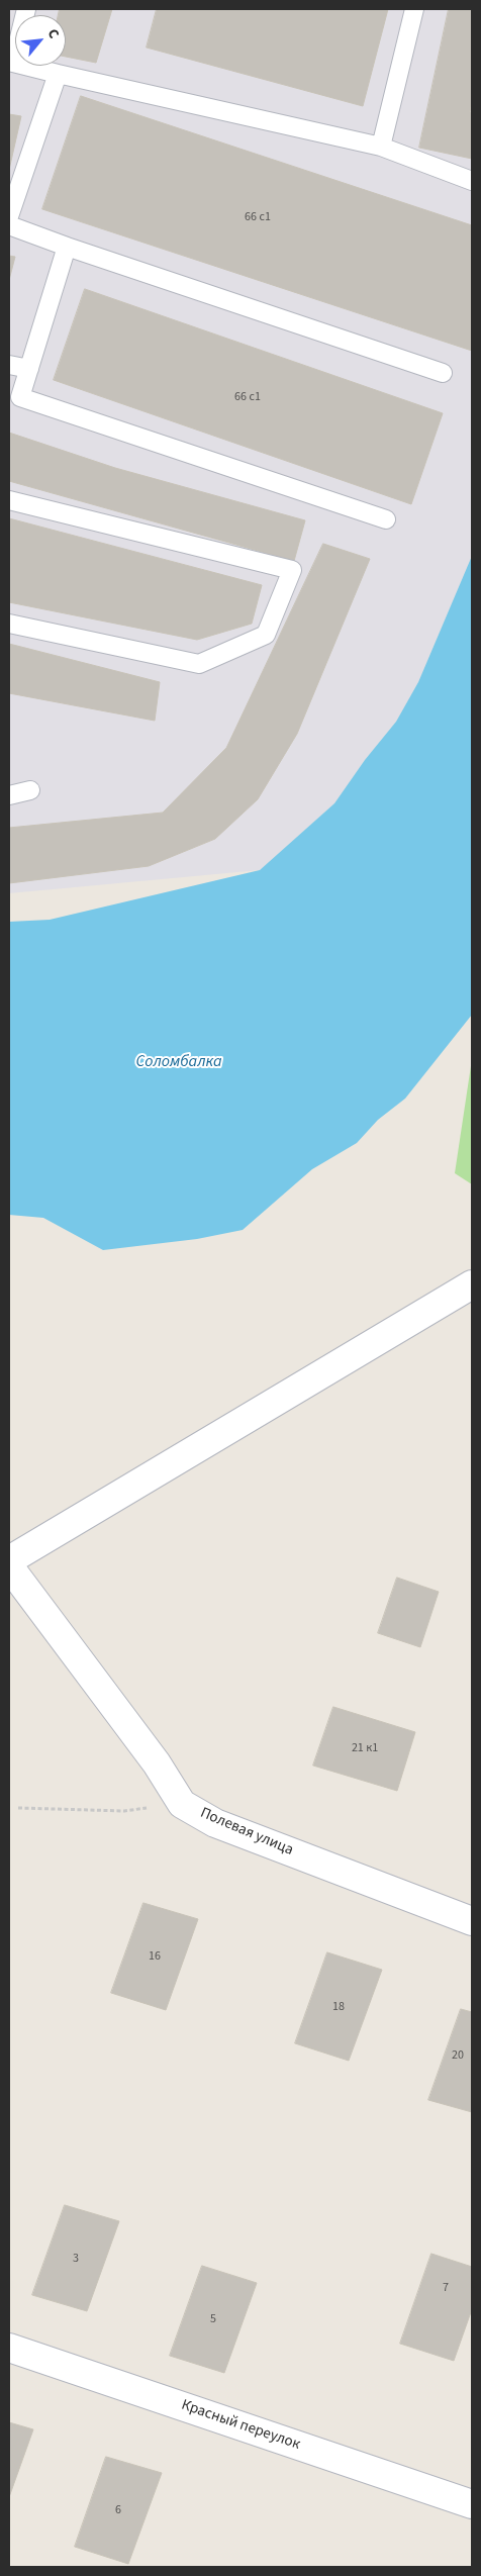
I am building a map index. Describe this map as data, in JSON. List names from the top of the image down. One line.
{"streets":{"street":["Полевая улица","Красный переулок"]},"water":["Соломбалка"],"house_numbers":["66 с1","66 с1","21 к1","16","18","20","3","7","5","6"],"north":"top right"}
